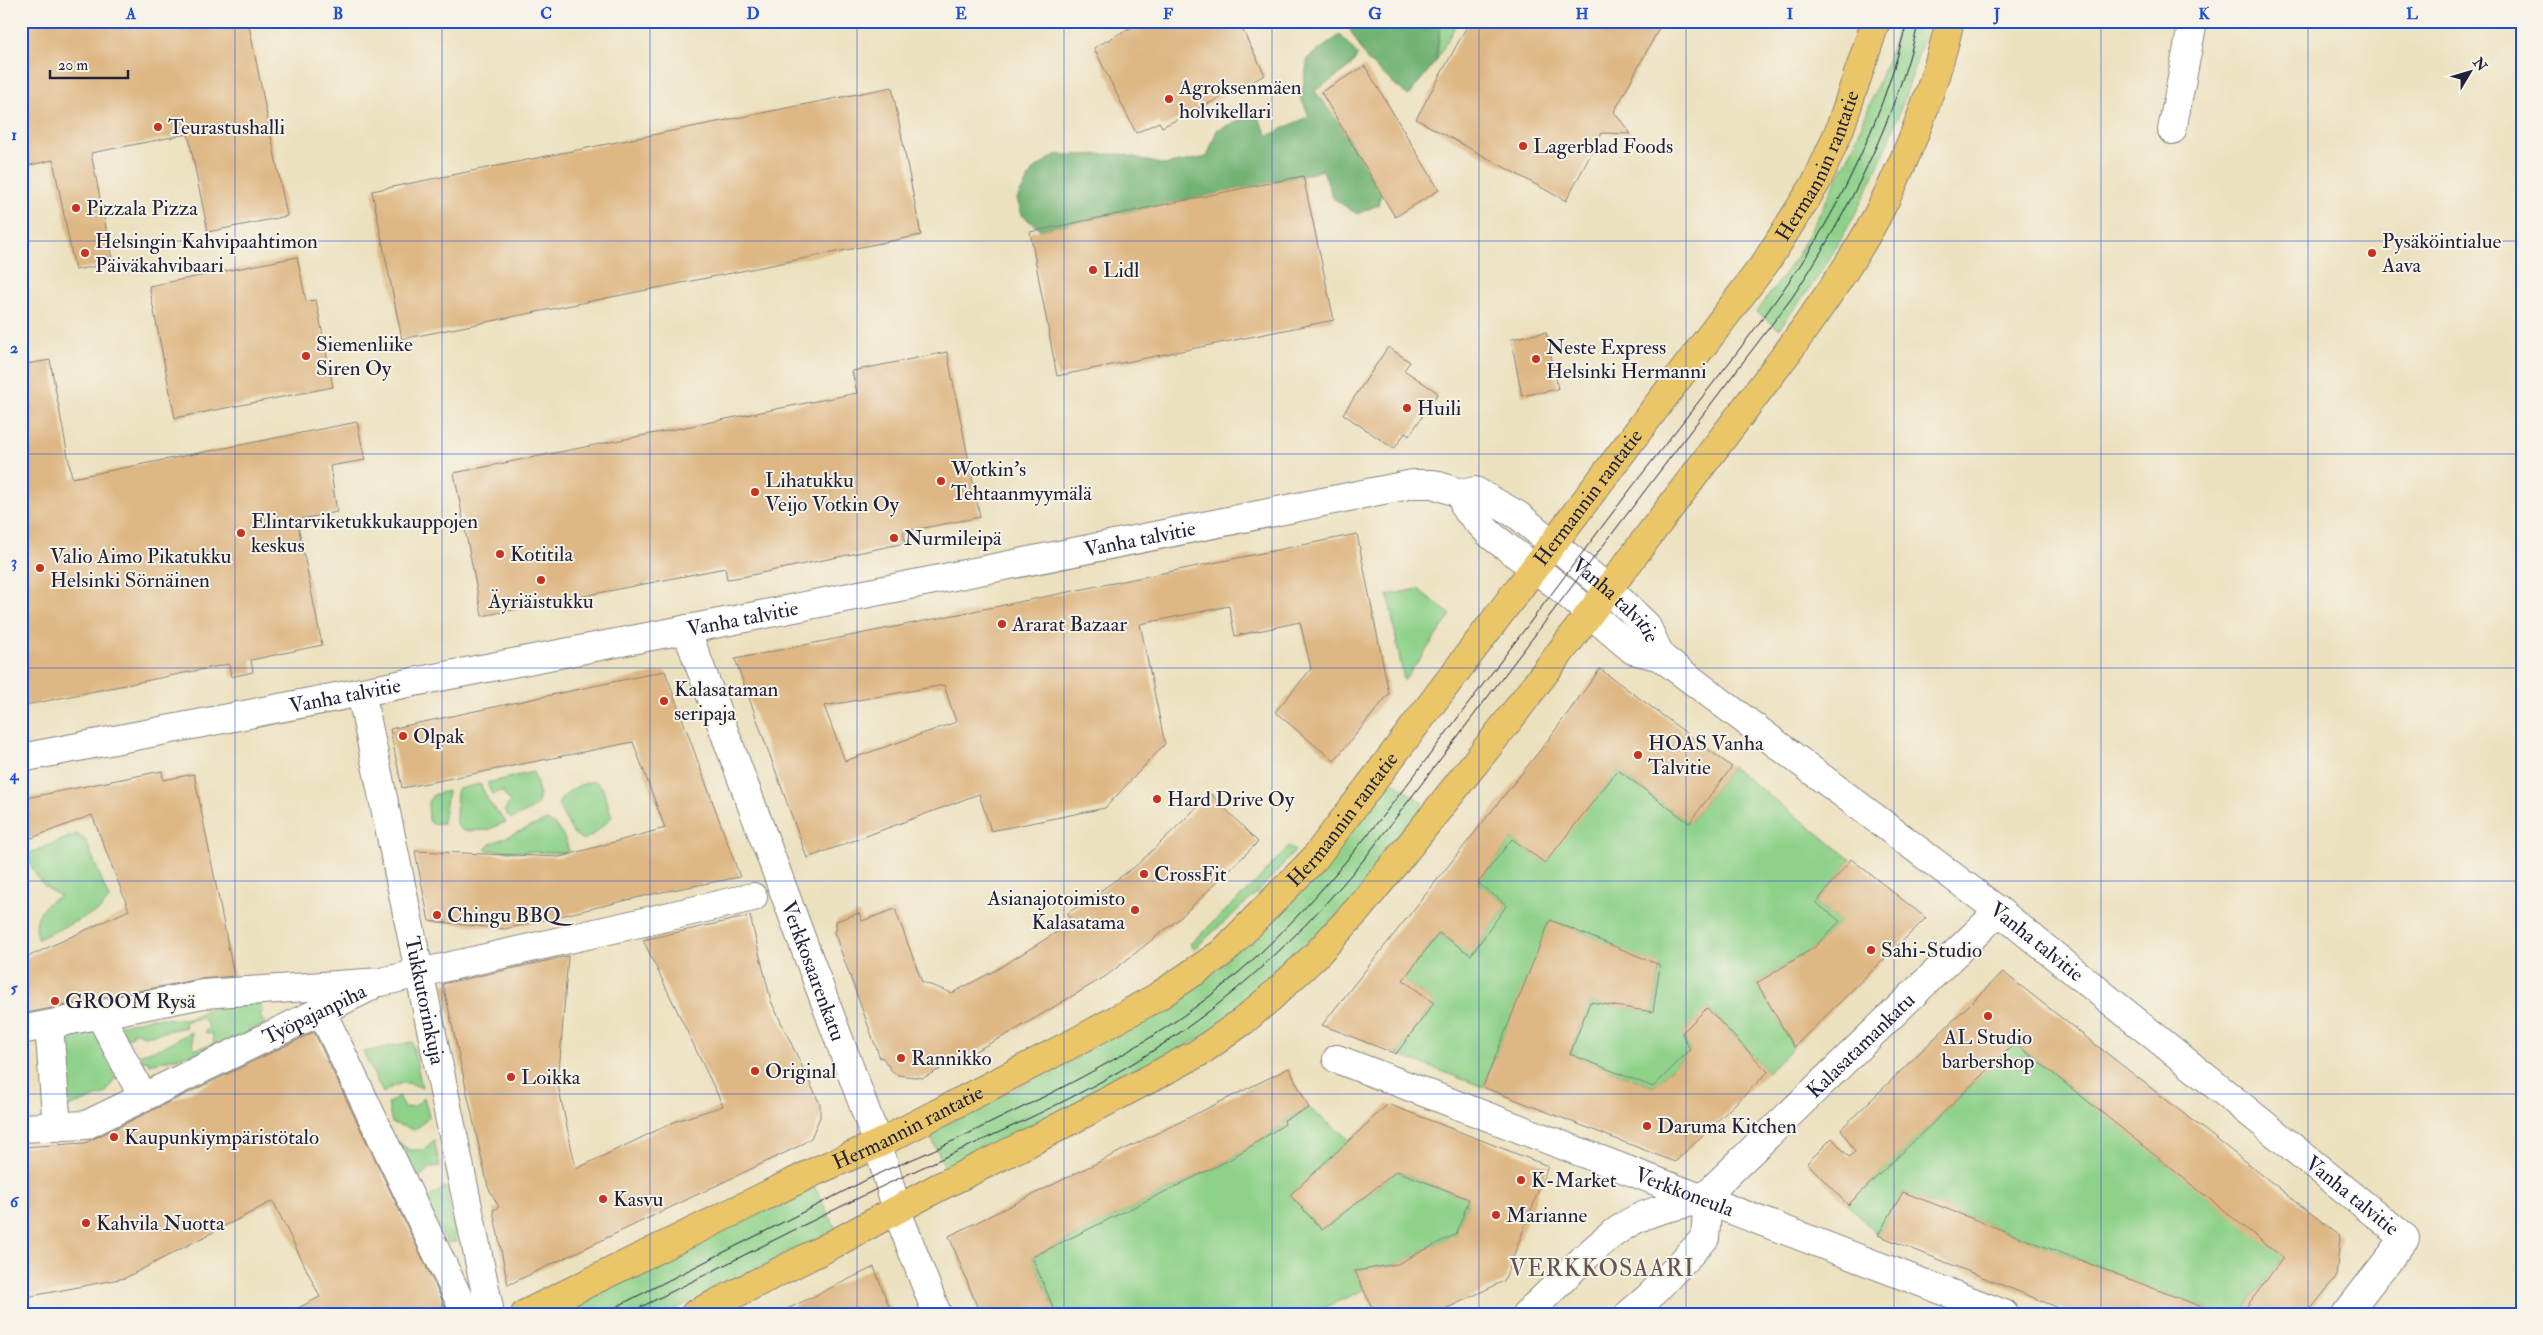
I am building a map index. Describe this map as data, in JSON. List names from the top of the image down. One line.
{"streets":{"main road":["Hermannin rantatie"],"street":["Vanha talvitie","Verkkosaarenkatu","Tukkutorinkuja","Työpajanpiha","Kalasatamankatu","Verkkoneula"]},"crossings":[["Hermannin rantatie","Vanha talvitie"],["Hermannin rantatie","Verkkosaarenkatu"],["Vanha talvitie","Verkkosaarenkatu"],["Vanha talvitie","Tukkutorinkuja"],["Vanha talvitie","Kalasatamankatu"],["Tukkutorinkuja","Työpajanpiha"],["Kalasatamankatu","Verkkoneula"]],"districts":["VERKKOSAARI"],"places":["Agroksenmäen holvikellari","Teurastushalli","Lagerblad Foods","Pizzala Pizza","Helsingin Kahvipaahtimon Päiväkahvibaari","Pysäköintialue Aava","Lidl","Siemenliike Siren Oy","Neste Express Helsinki Hermanni","Huili","Wotkin's Tehtaanmyymälä","Lihatukku Veijo Votkin Oy","Elintarviketukkukauppojen keskus","Nurmileipä","Kotitila","Valio Aimo Pikatukku Helsinki Sörnäinen","Äyriäistukku","Ararat Bazaar","Kalasataman seripaja","Olpak","HOAS Vanha Talvitie","Hard Drive Oy","CrossFit","Asianajotoimisto Kalasatama","Chingu BBQ","Sahi-Studio","GROOM Rysä","AL Studio barbershop","Rannikko","Original","Loikka","Daruma Kitchen","Kaupunkiympäristötalo","K-Market","Kasvu","Marianne","Kahvila Nuotta"],"scale_bar":"20 m","north":"top right","grid":{"columns":["A","B","C","D","E","F","G","H","I","J","K","L"],"rows":["1","2","3","4","5","6"]}}
